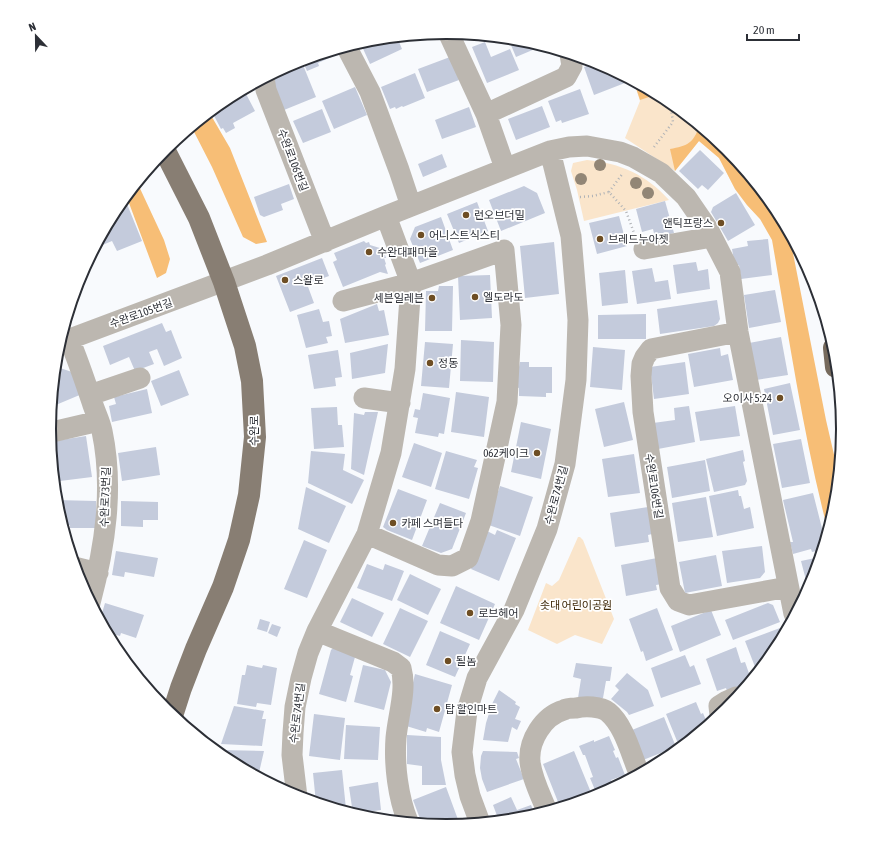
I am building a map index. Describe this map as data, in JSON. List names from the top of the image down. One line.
{"streets":{"main road":["수완로"],"street":["수완로106번길","수완로105번길","수완로74번길","수완로73번길"]},"crossings":[["수완로105번길","수완로"]],"parks":["솟대 어린이공원"],"places":["런오브더밀","앤틱프랑스","어니스트식스티","브레드누아젯","수완대패마을","스왈로","엘도라도","세븐일레븐","정동","오이사 5:24","062케이크","카페 스며들다","로브헤어","될놈","탑 할인마트"],"scale_bar":"20 m","north":"top"}
